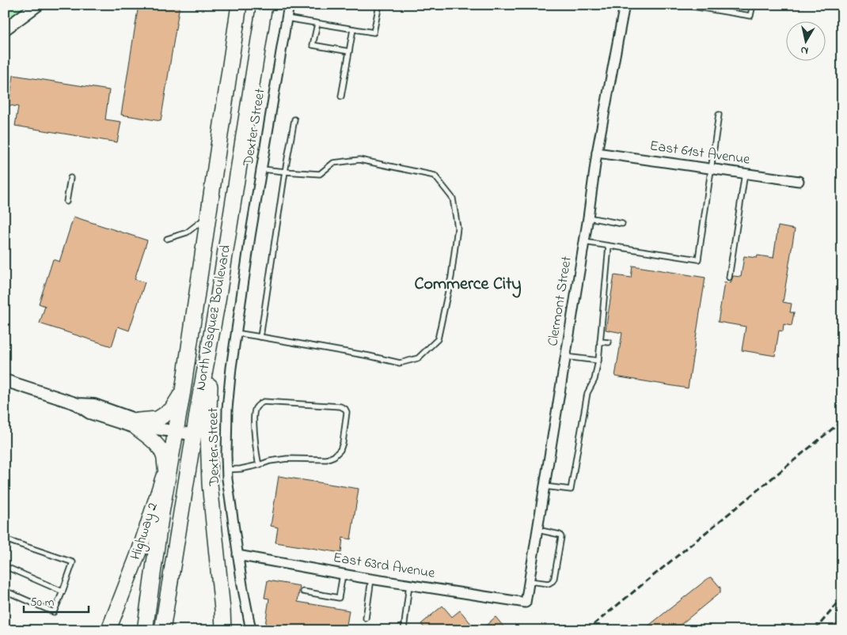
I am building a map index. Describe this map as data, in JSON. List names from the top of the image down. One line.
{"streets":{"highway":["North Vasquez Boulevard"],"main road":["Highway 2"],"street":["Dexter Street","East 61st Avenue","Clermont Street","East 63rd Avenue"]},"crossings":[["Dexter Street","East 63rd Avenue"],["East 61st Avenue","Clermont Street"],["Clermont Street","East 63rd Avenue"],["North Vasquez Boulevard","Highway 2"]],"districts":["Commerce City"],"scale_bar":"50 m","north":"bottom"}
